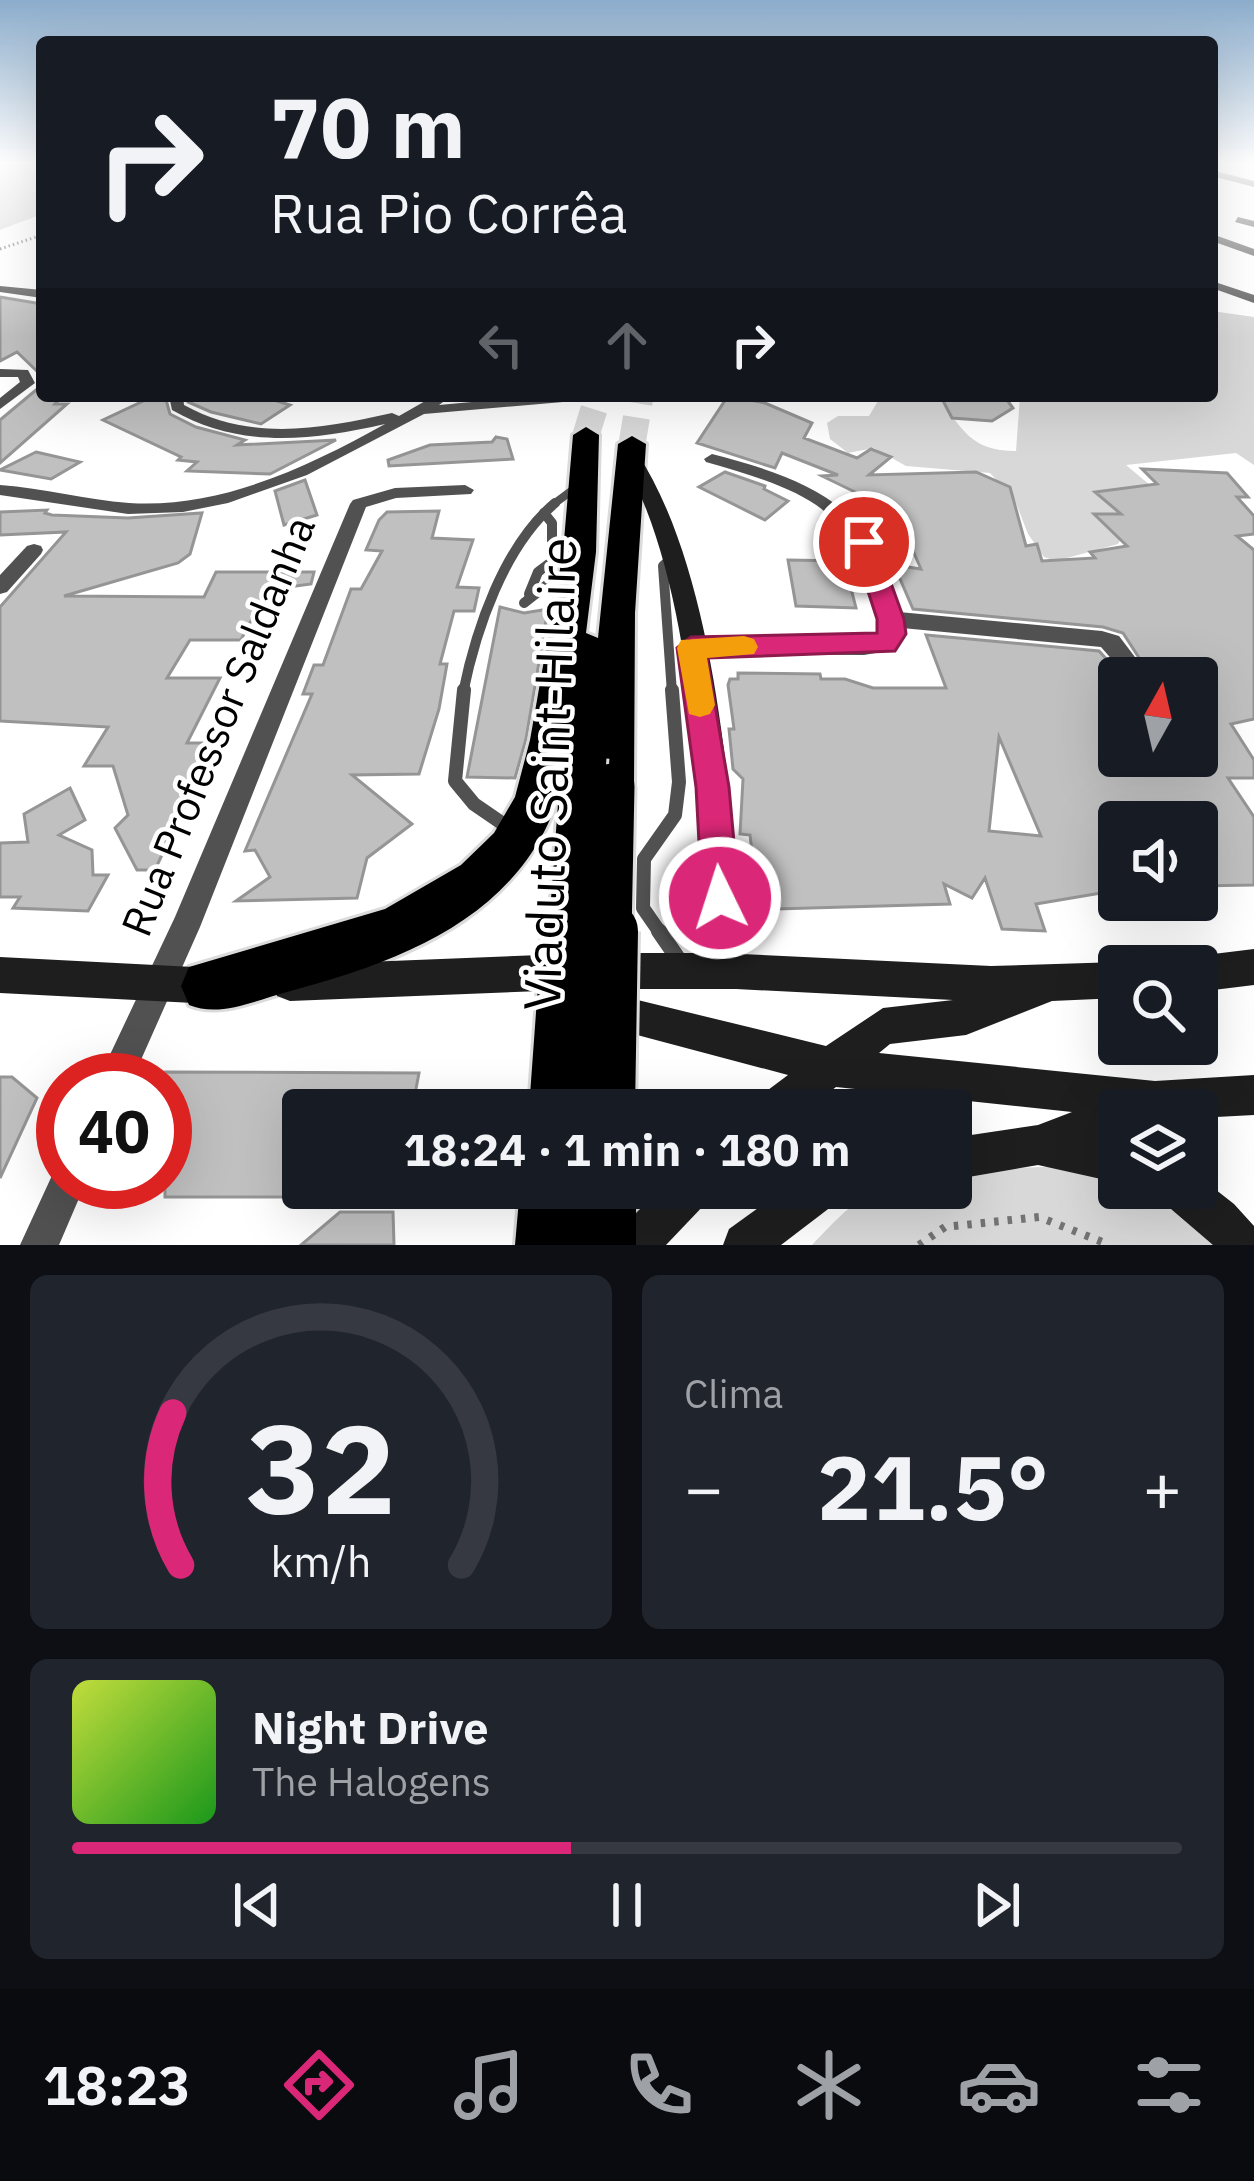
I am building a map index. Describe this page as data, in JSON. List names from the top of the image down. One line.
{"streets":{"highway":["Viaduto Saint-Hilaire"],"street":["Rua Professor Saldanha"]},"north":"top","page":{"turn":["70 m","Rua Pio Corrêa"],"limit":"40","trip":"18:24 · 1 min · 180 m","tile":"Clima","heat":["−","21.5°","+"],"song":["Night Drive","The Halogens"],"tabs":"18:23","gauge":["32","km/h"]}}
